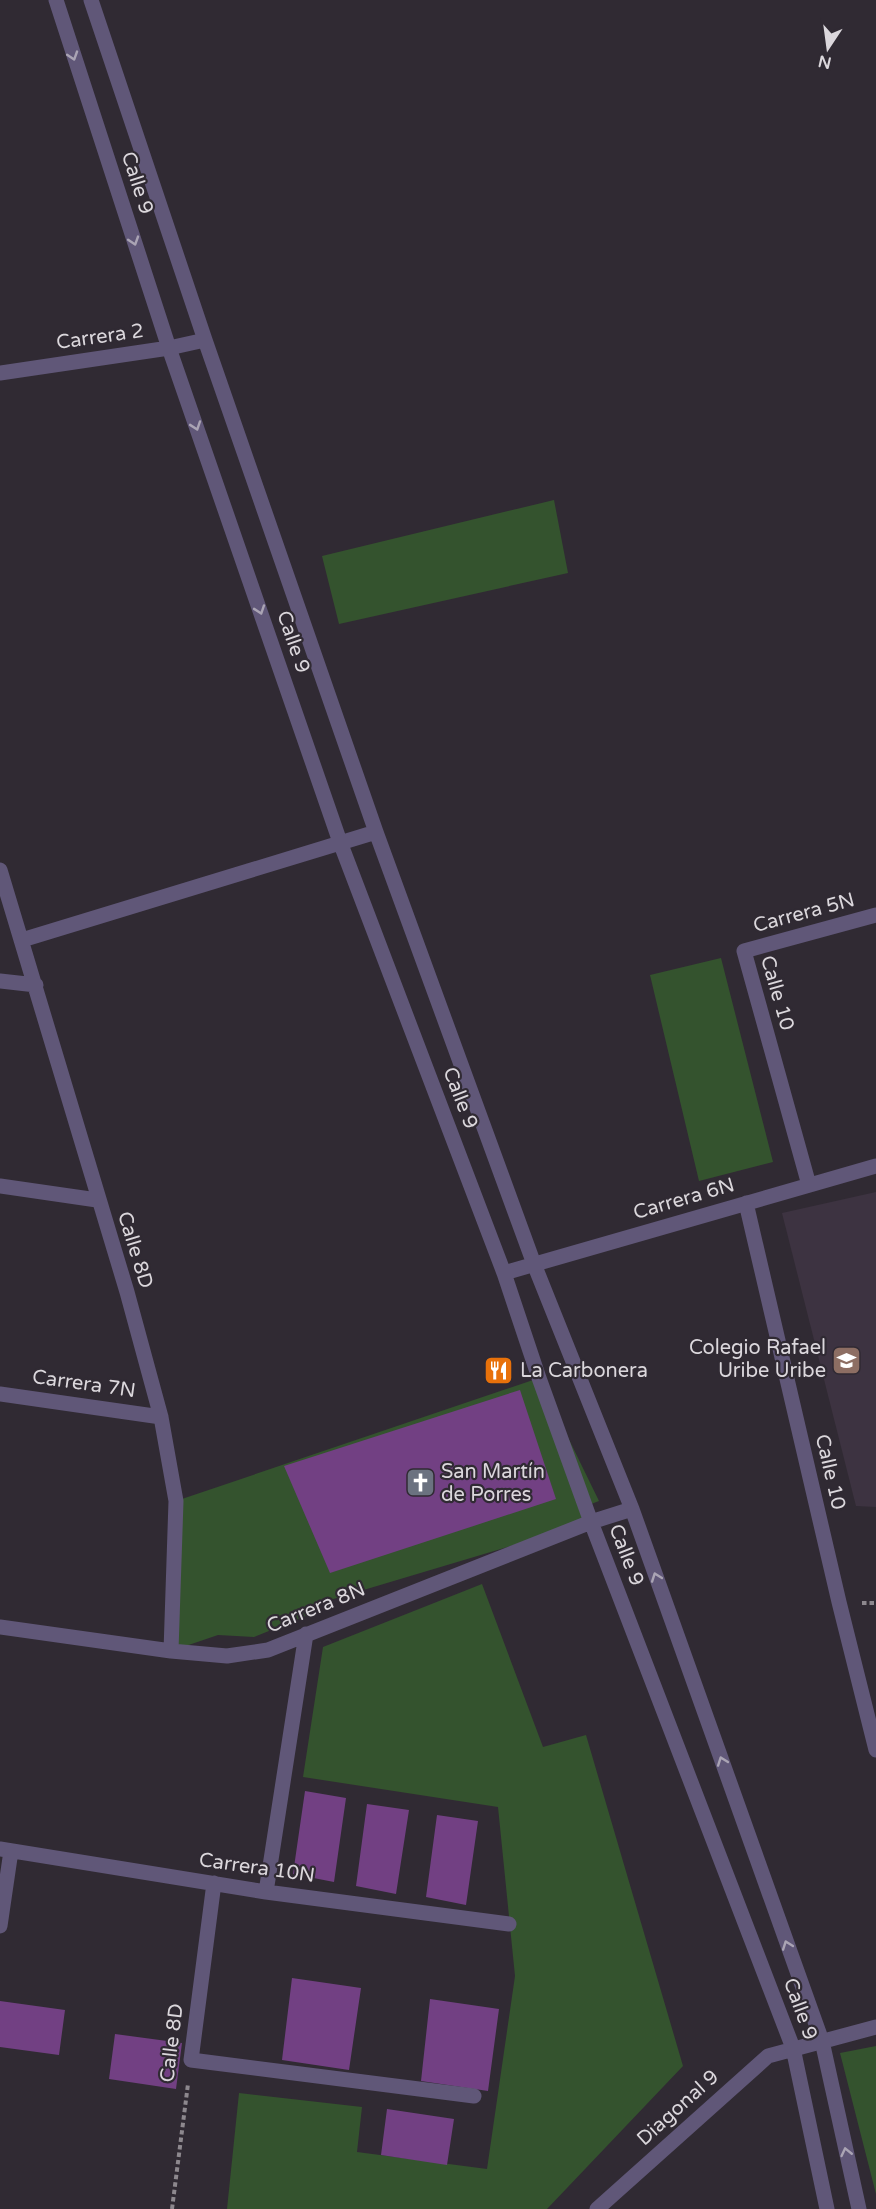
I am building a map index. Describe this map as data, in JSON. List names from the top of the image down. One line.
{"streets":{"street":["Calle 9","Carrera 2","Carrera 5N","Calle 10","Carrera 6N","Calle 8D","Carrera 7N","Carrera 8N","Carrera 10N","Diagonal 9"]},"crossings":[["Calle 9","Carrera 2"],["Calle 9","Carrera 6N"],["Calle 9","Carrera 8N"],["Calle 9","Diagonal 9"],["Carrera 5N","Calle 10"],["Calle 10","Carrera 6N"],["Calle 8D","Carrera 7N"],["Calle 8D","Carrera 8N"],["Calle 8D","Carrera 10N"]],"places":{"school or university":["Colegio Rafael Uribe Uribe"],"restaurant":["La Carbonera"],"church":["San Martín de Porres"]},"north":"bottom"}
